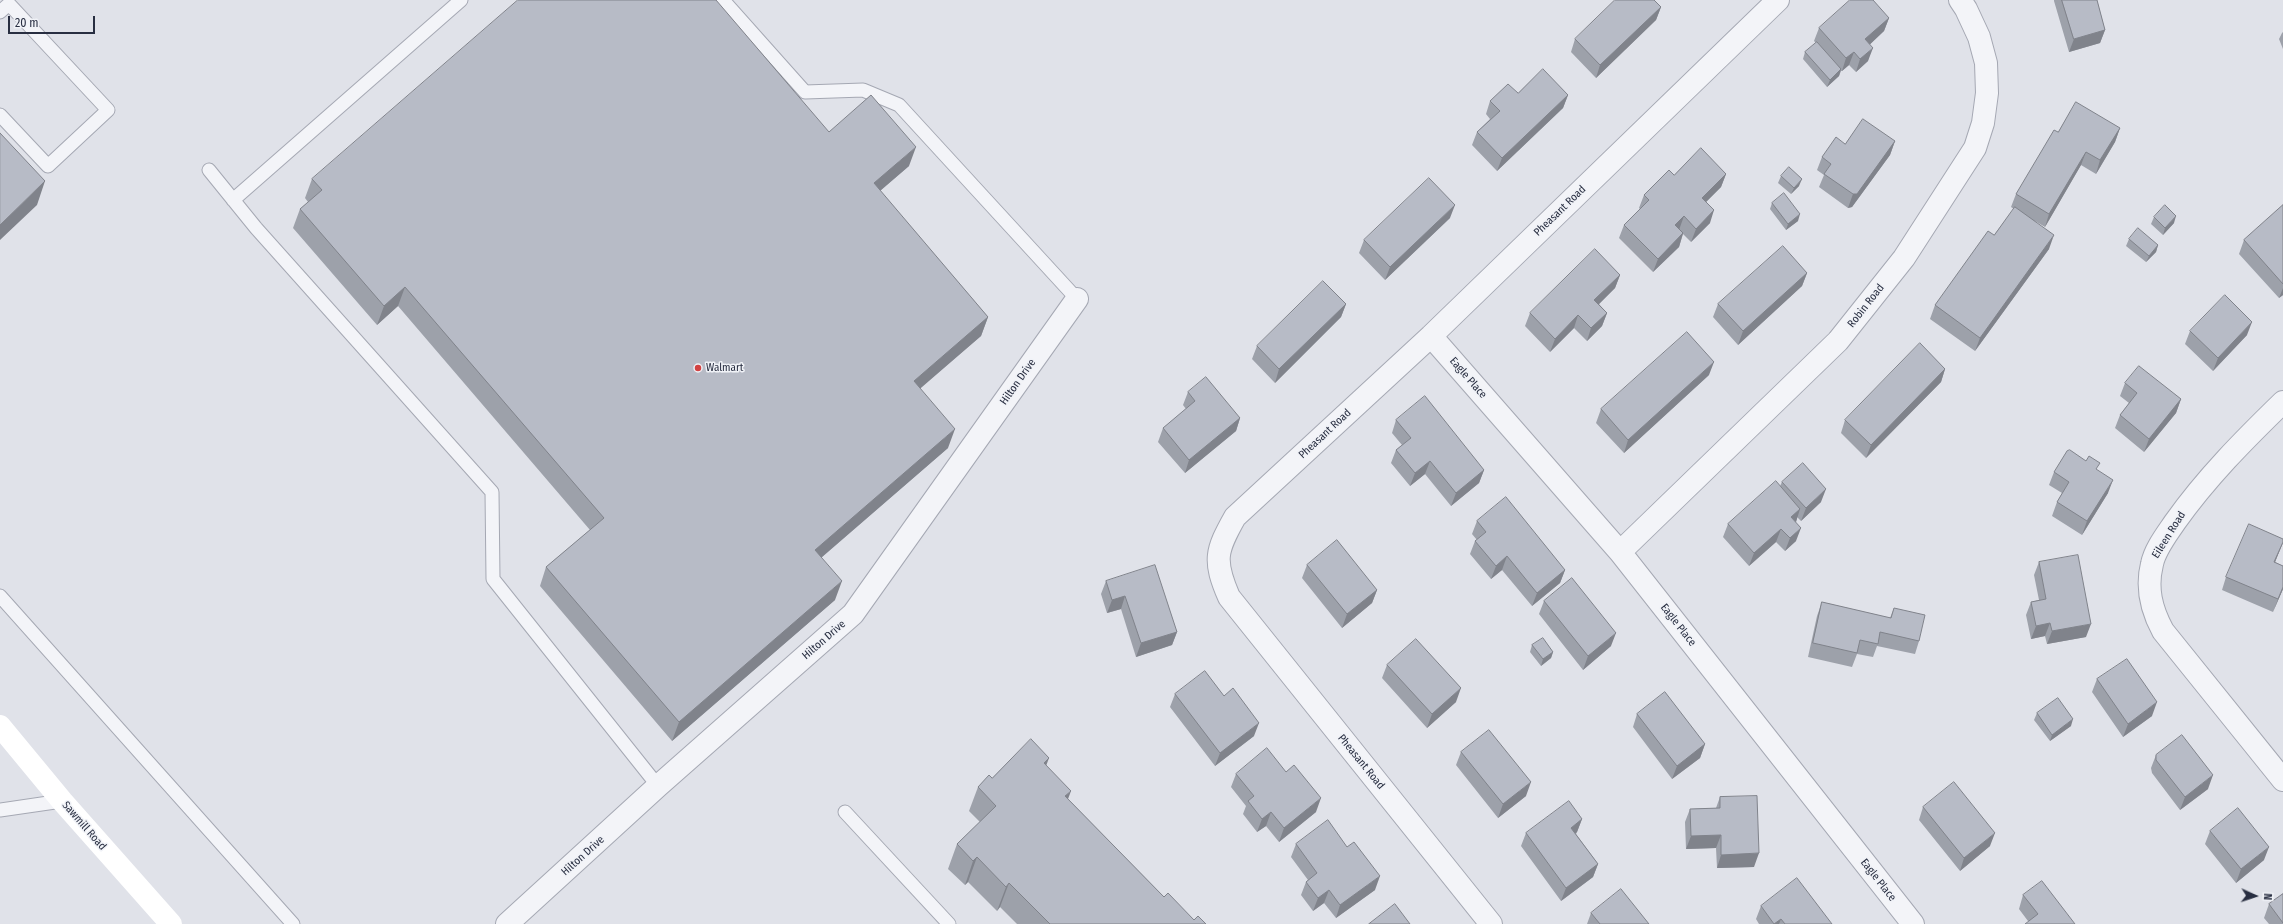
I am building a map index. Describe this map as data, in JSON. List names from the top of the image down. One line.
{"streets":{"main road":["Sawmill Road"],"street":["Pheasant Road","Robin Road","Eagle Place","Hilton Drive","Eileen Road"]},"crossings":[["Pheasant Road","Eagle Place"],["Robin Road","Eagle Place"]],"places":["Walmart"],"scale_bar":"20 m","north":"right"}
